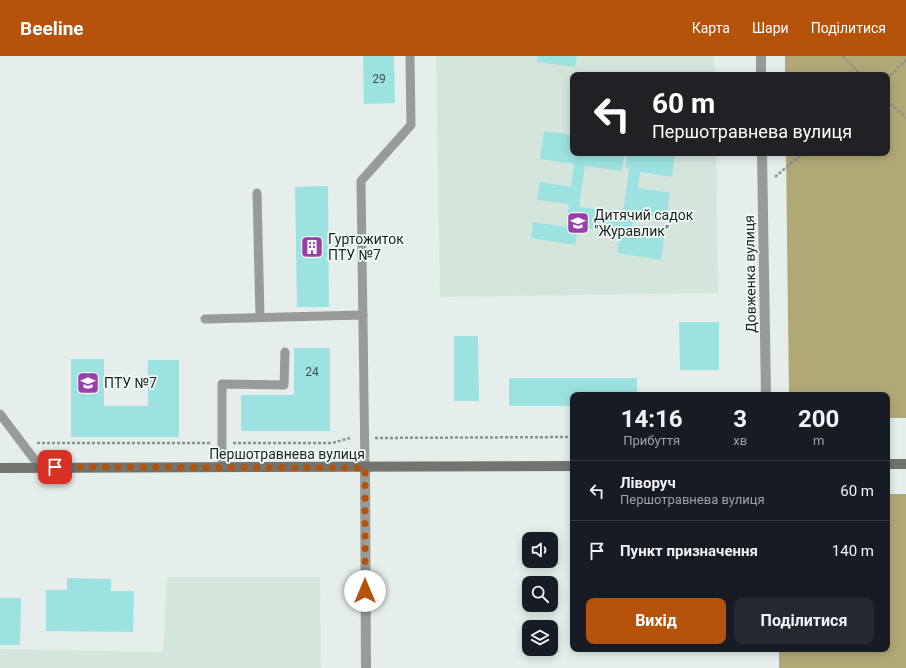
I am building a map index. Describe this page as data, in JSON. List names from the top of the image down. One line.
{"streets":{"street":["Довженка вулиця","Першотравнева вулиця"]},"places":{"school or university":["Дитячий садок \"Журавлик\"","ПТУ №7"],"building":["Гуртожиток ПТУ №7"]},"house_numbers":["29","24"],"page":{"header":"Beeline","nav":["Карта","Шари","Поділитися"],"turn":["60 m","Першотравнева вулиця"],"eta":["14:16","Прибуття","3","хв","200","m"],"list":[{"name":"Ліворуч","note":"Першотравнева вулиця","value":"60 m"},{"name":"Пункт призначення","value":"140 m"}],"buttons":["Вихід","Поділитися"]}}
